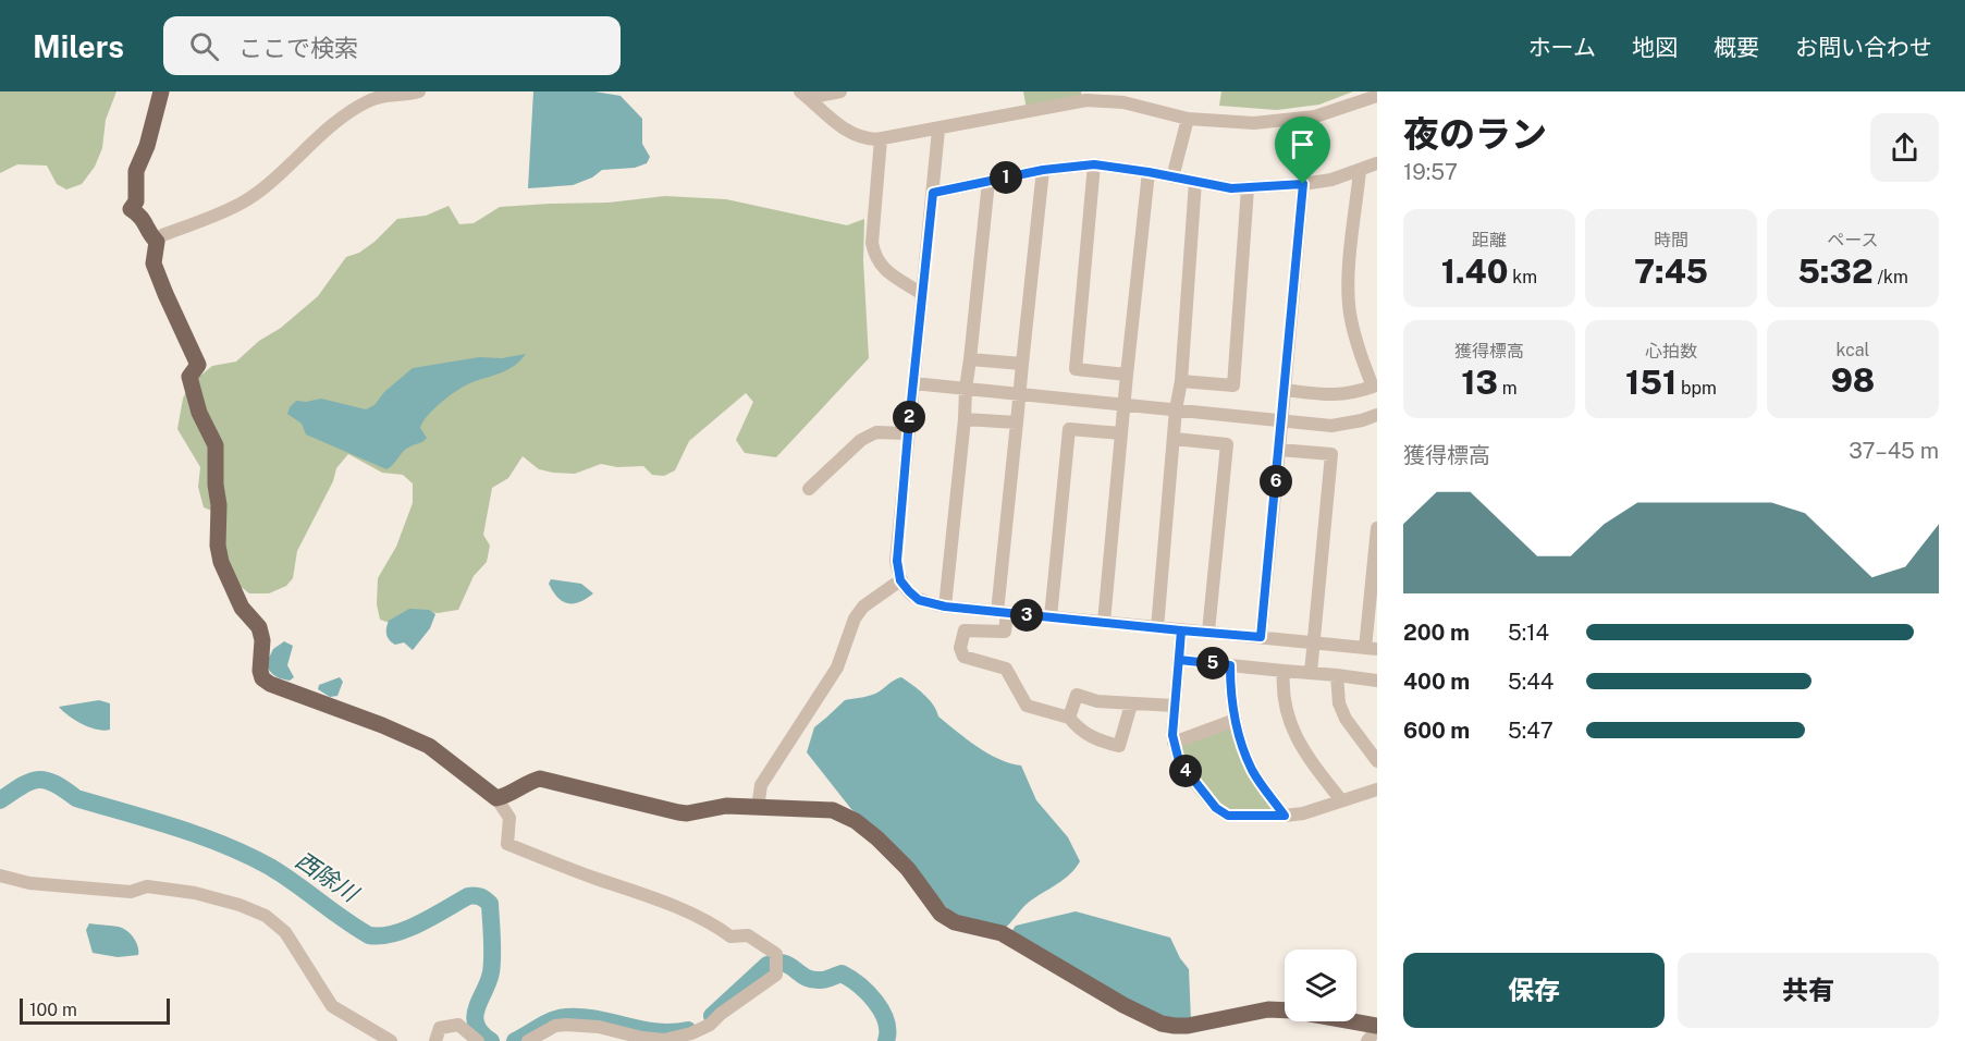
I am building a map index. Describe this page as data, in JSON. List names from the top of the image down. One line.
{"water":["西除川"],"scale_bar":"100 m","page":{"header":"Milers","search":"ここで検索","nav":["ホーム","地図","概要","お問い合わせ"],"heading":["夜のラン","19:57"],"pins":["1","2","6","3","5","4"],"stats":[["距離","1.40 km"],["時間","7:45"],["ペース","5:32 /km"],["獲得標高","13 m"],["心拍数","151 bpm"],["kcal","98"]],"chart":["獲得標高","37–45 m"],"list":[{"name":"200 m","note":"5:14"},{"name":"400 m","note":"5:44"},{"name":"600 m","note":"5:47"}],"buttons":["保存","共有"],"scale":"100 m"}}
